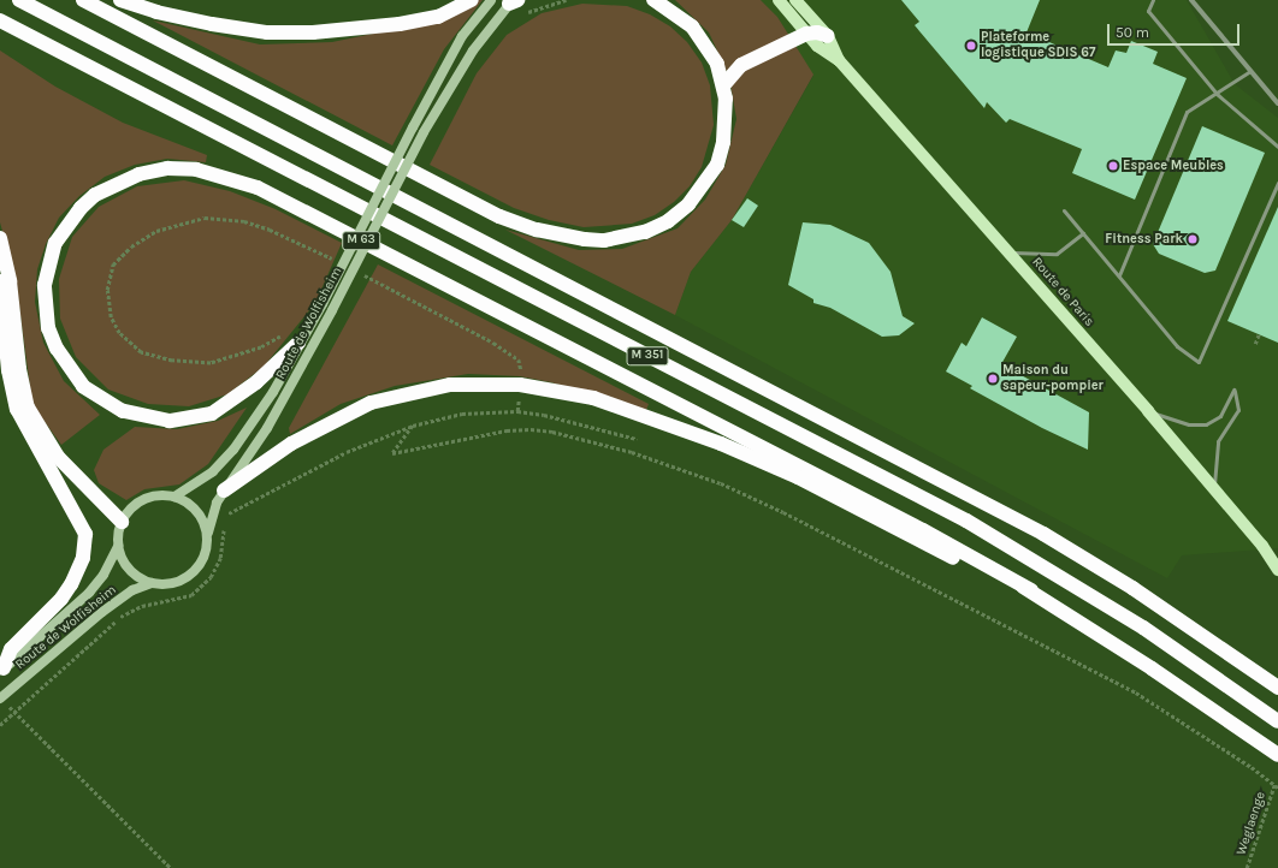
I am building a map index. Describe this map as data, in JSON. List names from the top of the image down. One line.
{"streets":{"highway":["M 63","M 351"],"main road":["Route de Paris","Route de Wolfisheim"],"path":["Weglaenge"]},"crossings":[["M 63","Route de Wolfisheim"]],"places":["Plateforme logistique SDIS 67","Espace Meubles","Fitness Park","Maison du sapeur-pompier"],"scale_bar":"50 m"}
